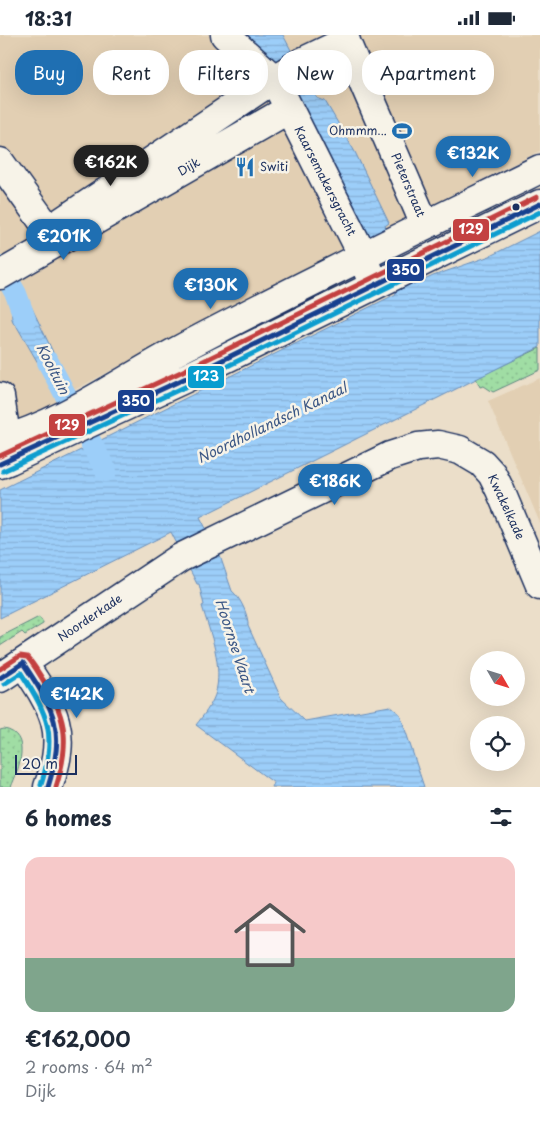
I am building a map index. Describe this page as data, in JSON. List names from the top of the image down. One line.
{"streets":{"street":["Dijk","Kaarsemakersgracht","Pieterstraat","Kwakelkade","Noorderkade"]},"crossings":[["Dijk","Kaarsemakersgracht"],["Dijk","Pieterstraat"],["Kwakelkade","Noorderkade"]],"water":["Kooltuin","Noordhollandsch Kanaal","Hoornse Vaart"],"places":{"sports":["Ohmmm..."],"restaurant":["Switi"]},"lines":["transit line 129","transit line 350","transit line 123"],"scale_bar":"20 m","north":"bottom right","page":{"status":"18:31","chip":["Buy","Rent","Filters","New","Apartment"],"price":["€132K","€162K","€201K","€130K","€186K","€142K"],"scale":"20 m","heading":"6 homes","list":[{"name":"€162,000","note":"2 rooms · 64 m² · Dijk"}]}}
